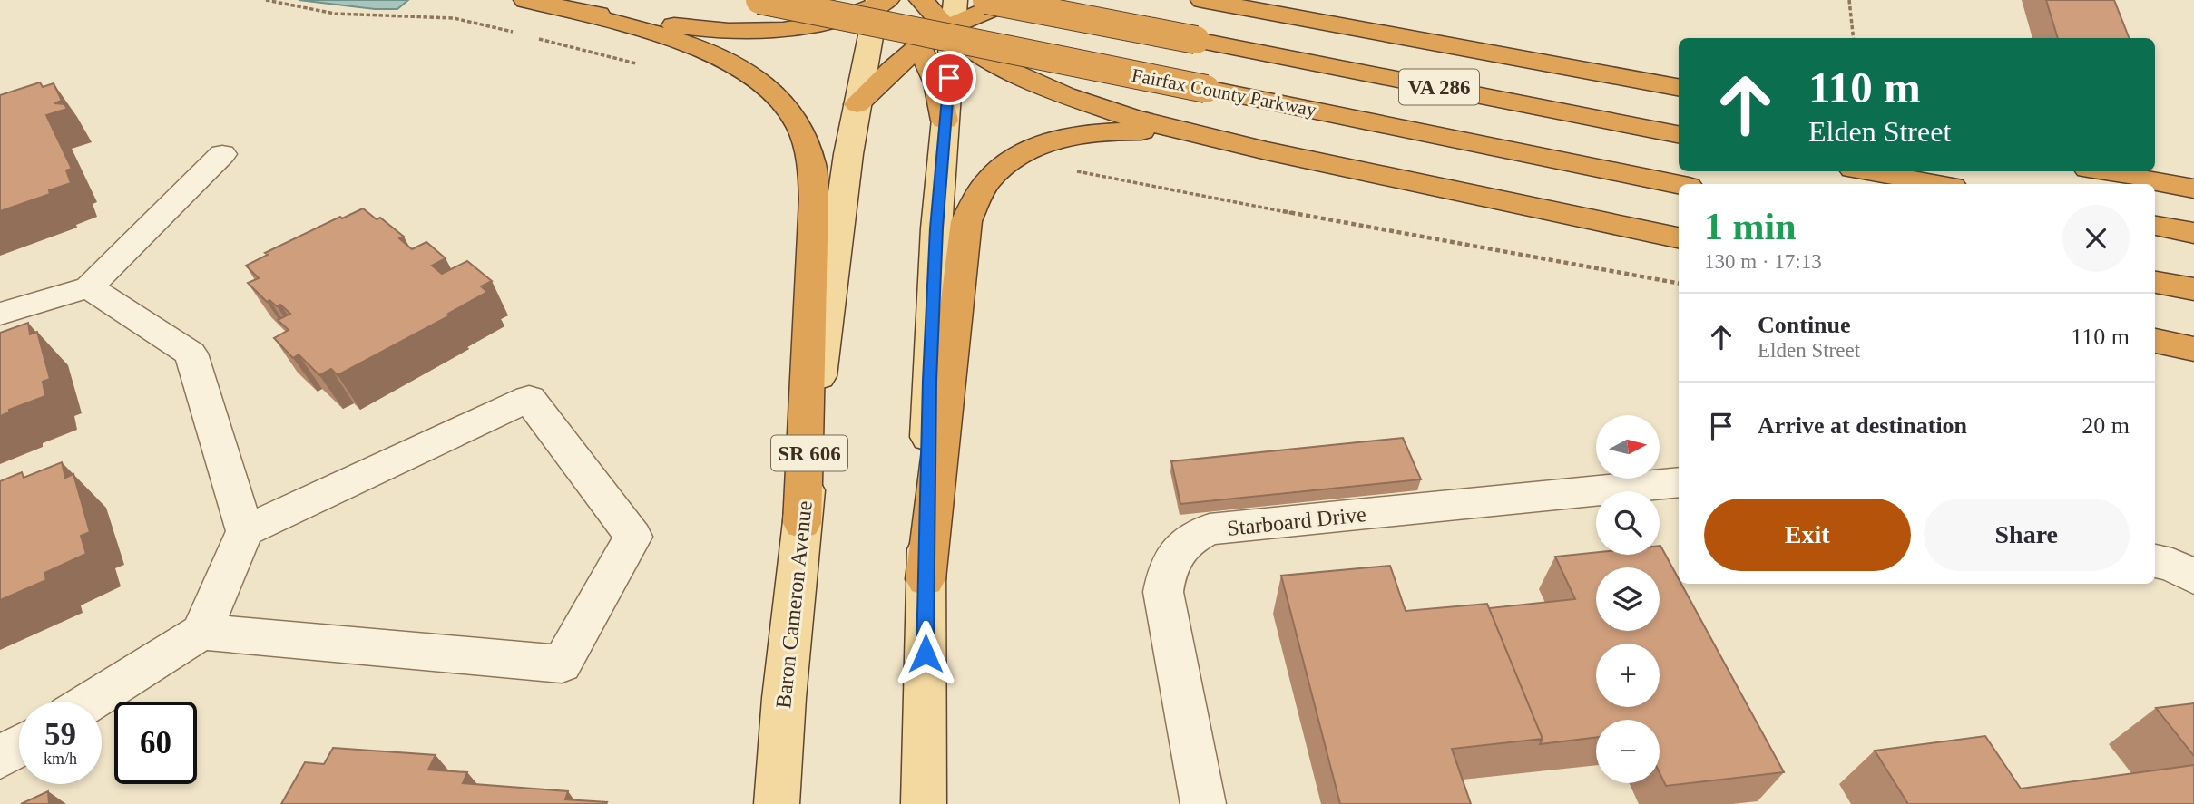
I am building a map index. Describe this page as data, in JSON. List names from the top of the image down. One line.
{"streets":{"highway":["VA 286","Fairfax County Parkway"],"main road":["SR 606","Baron Cameron Avenue"],"street":["Starboard Drive"]},"crossings":[["SR 606","Baron Cameron Avenue"]],"north":"right","page":{"turn":["110 m","Elden Street"],"heading":["1 min","130 m · 17:13"],"list":[{"name":"Continue","note":"Elden Street","value":"110 m"},{"name":"Arrive at destination","value":"20 m"}],"map_buttons":["+","−"],"buttons":["Exit","Share"],"speed":"59 km/h","limit":"60"}}
